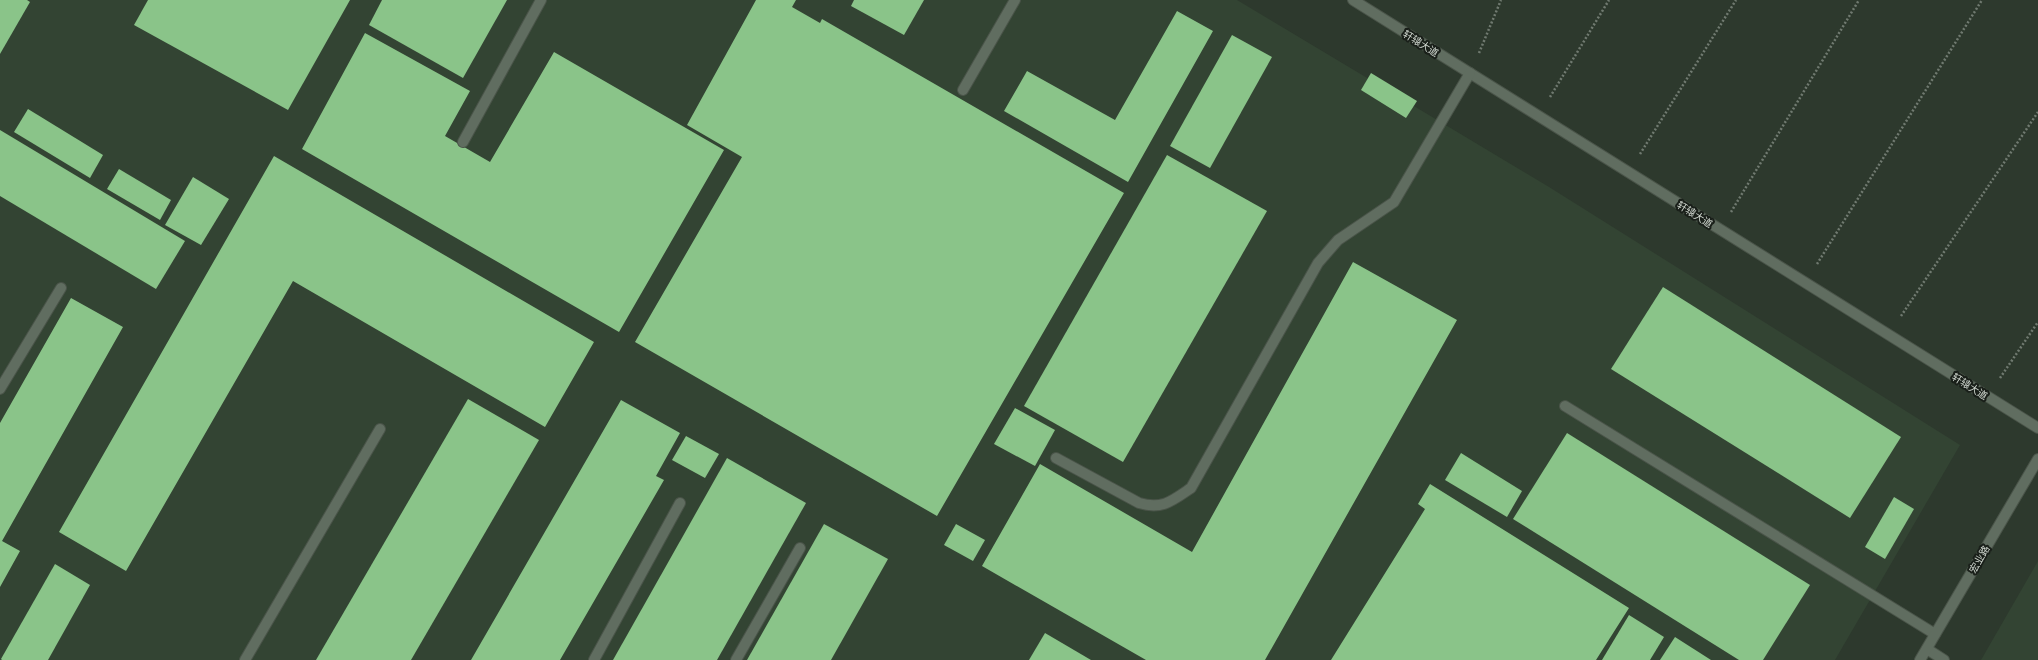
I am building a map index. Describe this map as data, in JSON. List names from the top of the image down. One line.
{"streets":{"street":["轩辕大道","宏业路"]}}
